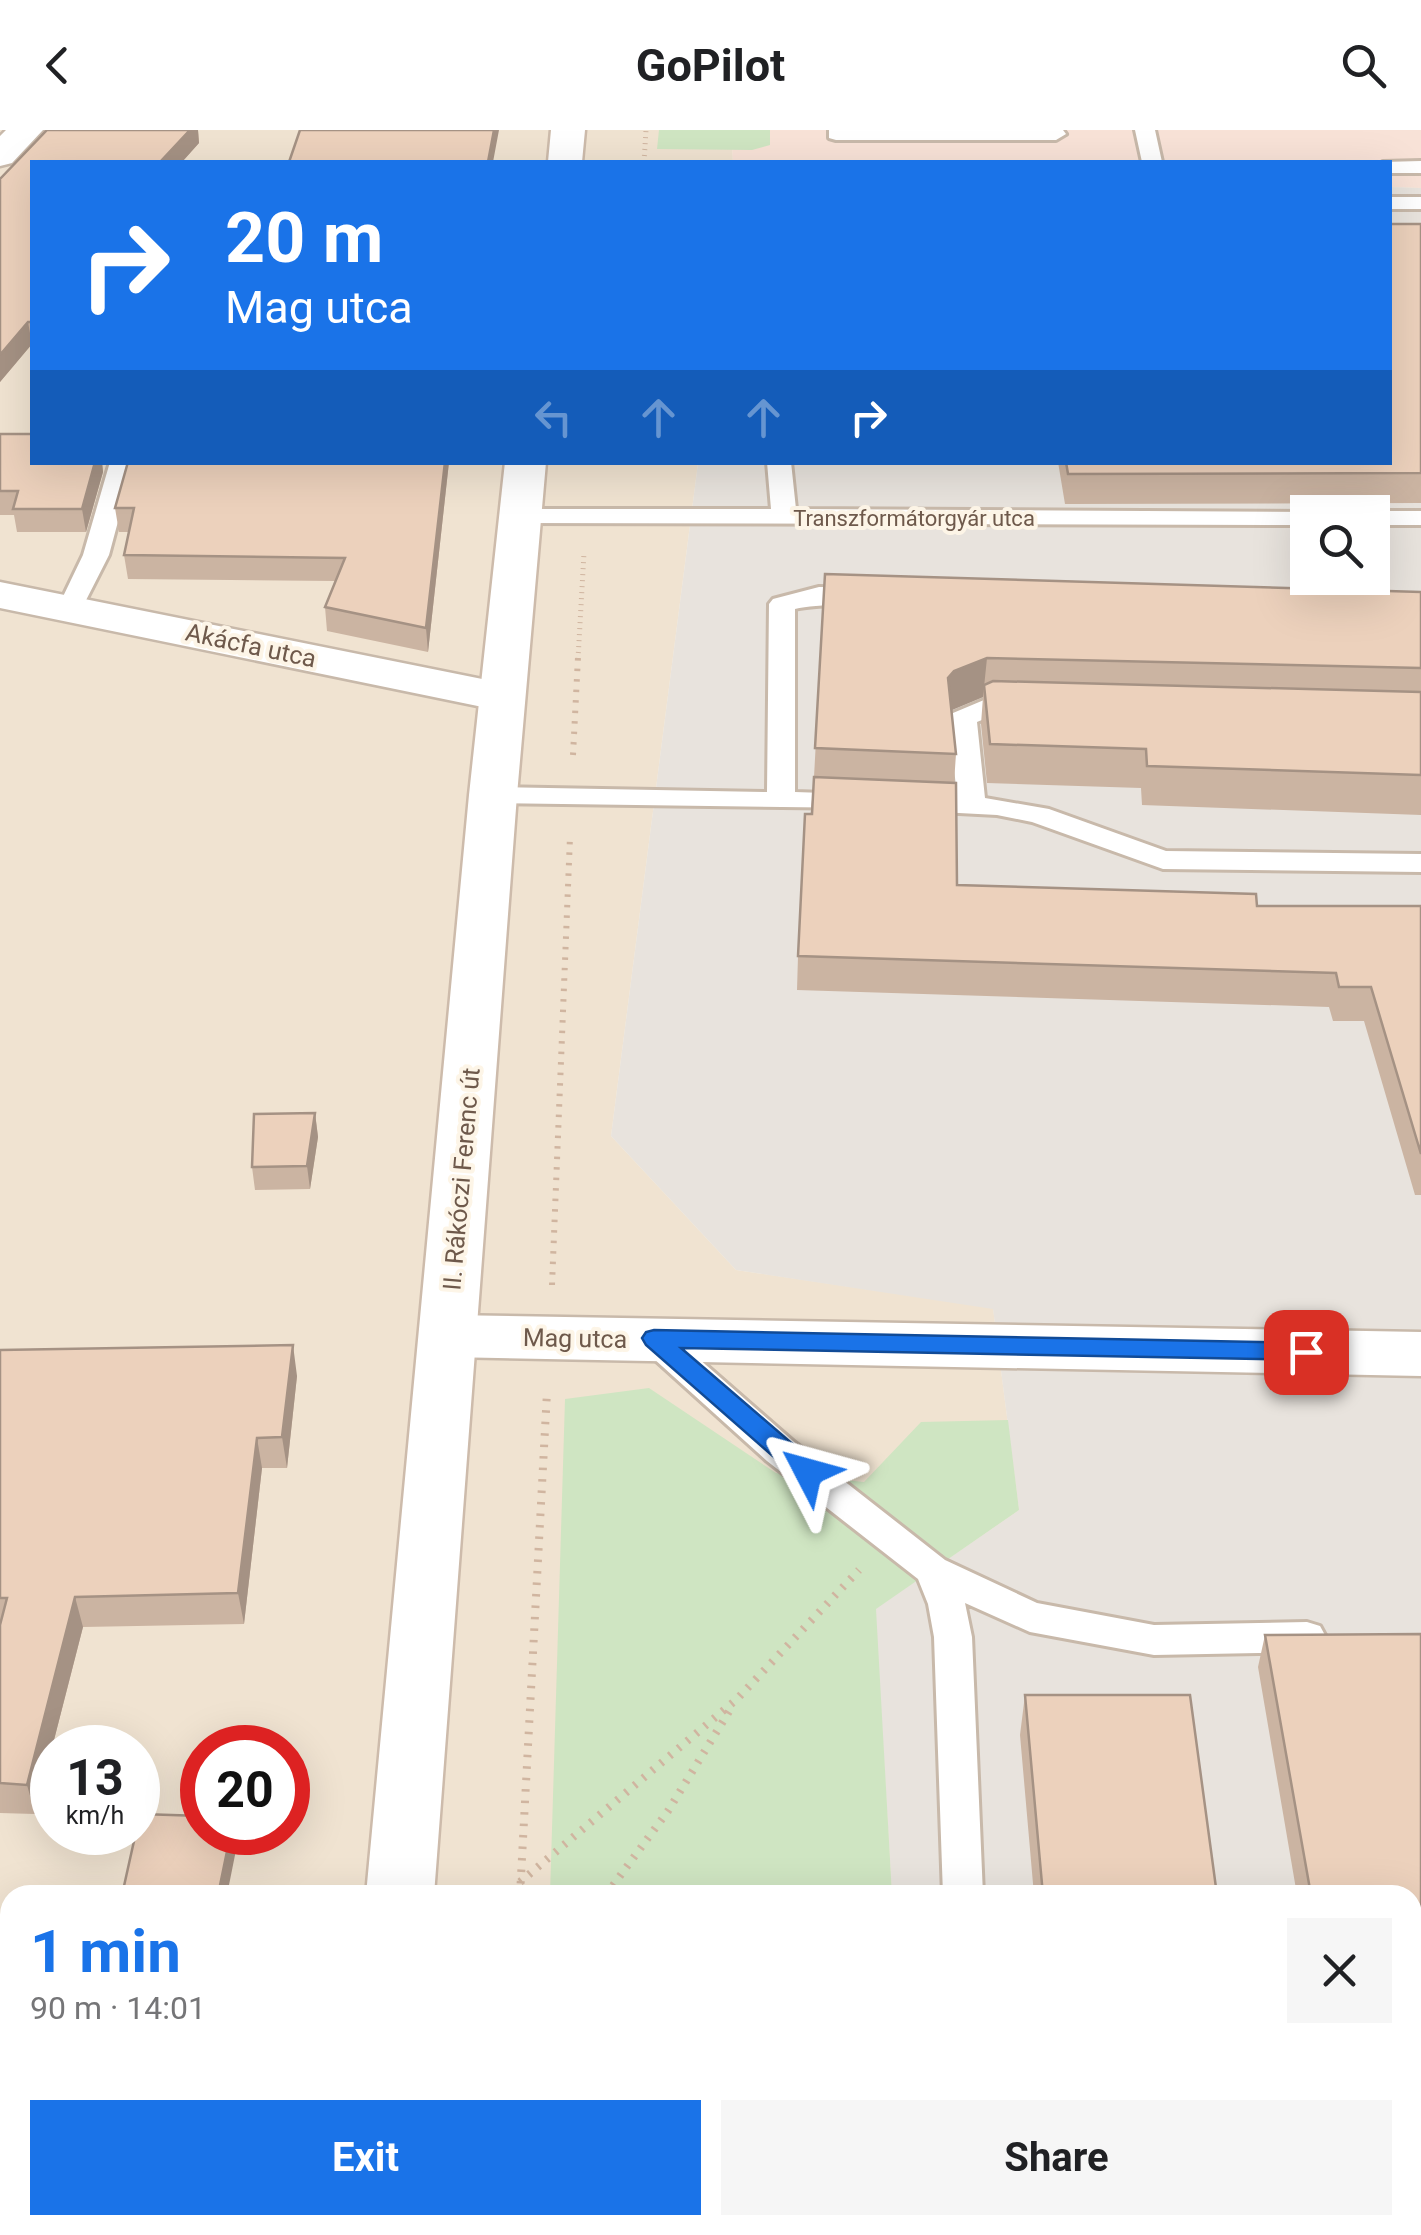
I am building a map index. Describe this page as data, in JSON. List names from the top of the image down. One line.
{"streets":{"main road":["Akácfa utca","II. Rákóczi Ferenc út","Mag utca"],"lane":["Transzformátorgyár utca"]},"crossings":[["Transzformátorgyár utca","II. Rákóczi Ferenc út"],["Akácfa utca","II. Rákóczi Ferenc út"],["II. Rákóczi Ferenc út","Mag utca"]],"page":{"header":"GoPilot","turn":["20 m","Mag utca"],"speed":"13 km/h","limit":"20","heading":["1 min","90 m · 14:01"],"buttons":["Exit","Share"]}}
